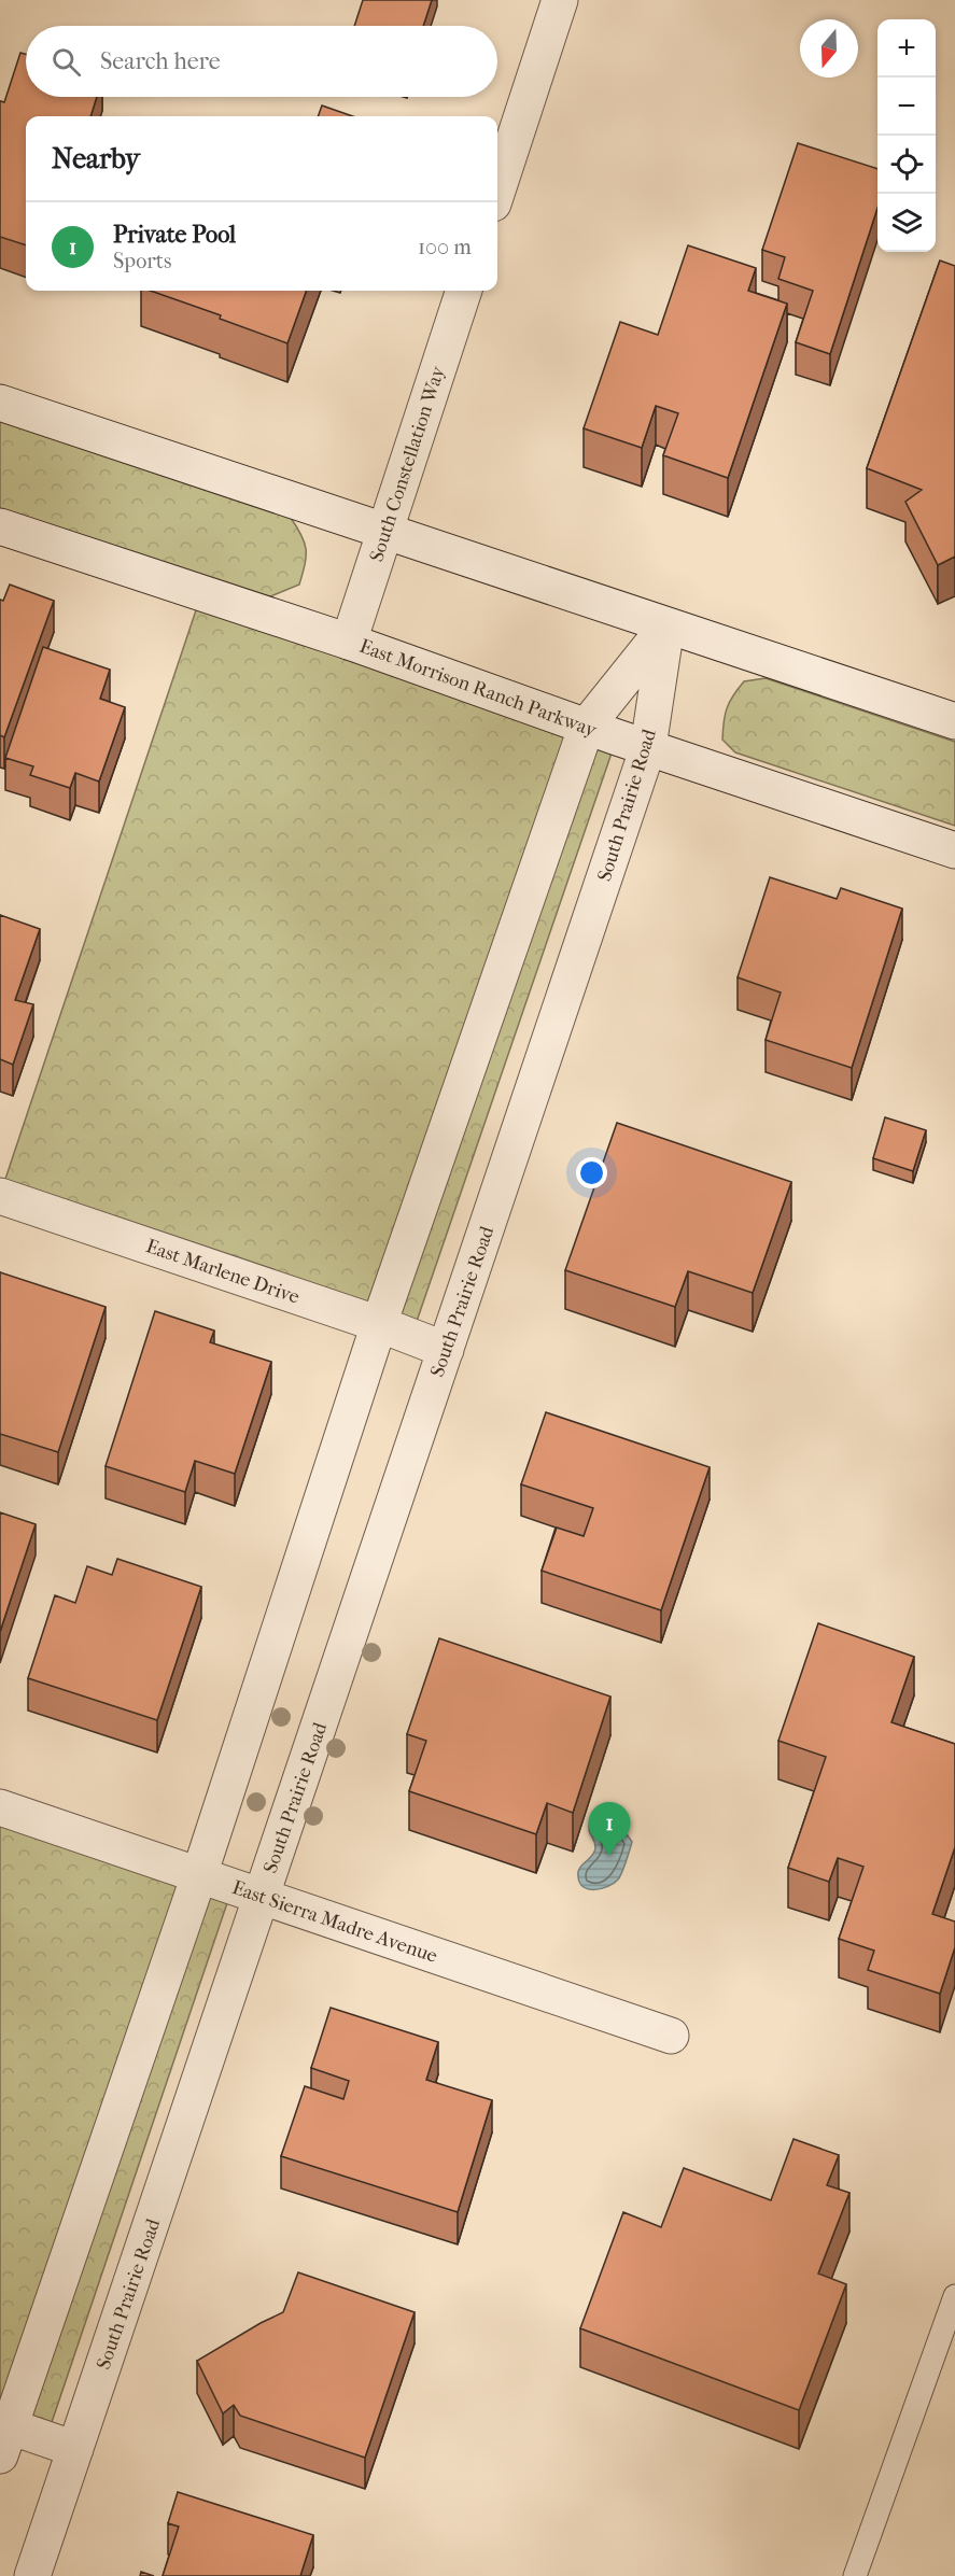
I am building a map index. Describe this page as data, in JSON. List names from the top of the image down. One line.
{"streets":{"street":["South Constellation Way","East Morrison Ranch Parkway","South Prairie Road","East Marlene Drive","East Sierra Madre Avenue"]},"crossings":[["South Constellation Way","East Morrison Ranch Parkway"],["East Morrison Ranch Parkway","South Prairie Road"],["South Prairie Road","East Marlene Drive"],["South Prairie Road","East Sierra Madre Avenue"]],"north":"bottom","page":{"map_buttons":["+","−"],"search":"Search here","heading":"Nearby","list":[{"mark":"1","name":"Private Pool","note":"Sports","value":"100 m"}],"pins":"1"}}
